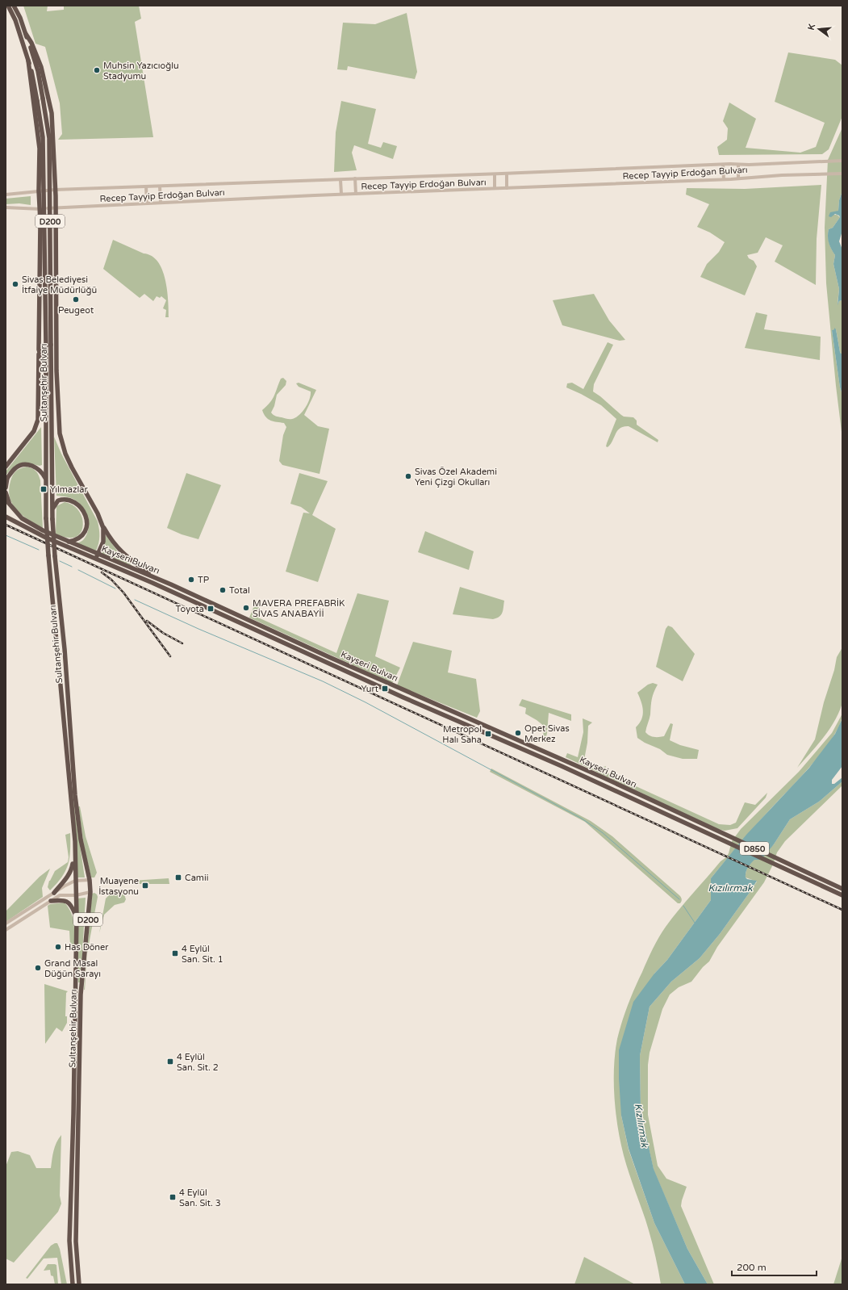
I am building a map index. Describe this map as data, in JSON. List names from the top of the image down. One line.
{"streets":{"highway":["D200","Sultanşehir Bulvarı","Kayseri Bulvarı","D850"],"street":["Recep Tayyip Erdoğan Bulvarı"]},"water":["Kızılırmak"],"places":{"other":["Muhsin Yazıcıoğlu Stadyumu","Sivas Belediyesi İtfaiye Müdürlüğü","Peugeot","Sivas Özel Akademi Yeni Çizgi Okulları","TP","Total","MAVERA PREFABRİK SİVAS ANABAYİİ","Opet Sivas Merkez","Has Döner","Grand Masal Düğün Sarayı"],"transit":["Yılmazlar","Toyota","Yurt","Metropol Halı Saha","Camii","Muayene İstasyonu","4 Eylül San. Sit. 1","4 Eylül San. Sit. 2","4 Eylül San. Sit. 3"]},"scale_bar":"200 m","north":"left"}
